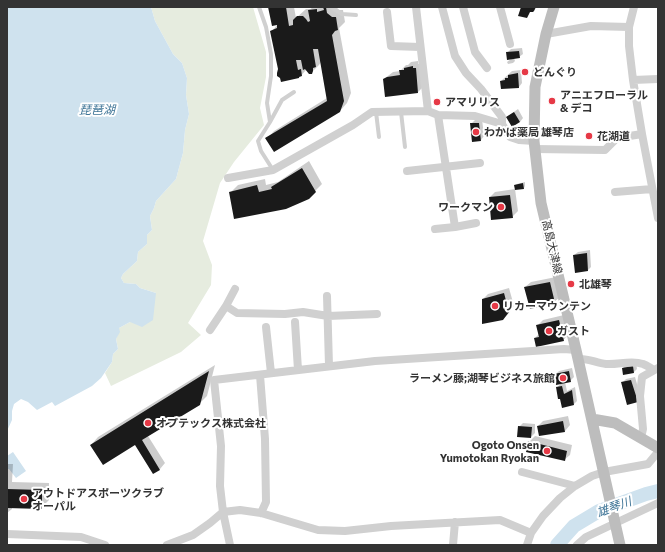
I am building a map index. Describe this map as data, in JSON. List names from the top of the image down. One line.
{"streets":{"main road":["高島大津線"]},"water":["琵琶湖","雄琴川"],"places":["どんぐり","アニエフローラル & デコ","アマリリス","わかば薬局 雄琴店","花湖道","ワークマン","北雄琴","リカーマウンテン","ガスト","ラーメン藤;湖琴ビジネス旅館","オプテックス株式会社","Ogoto Onsen Yumotokan Ryokan","アウトドアスポーツクラブ オーパル"]}
